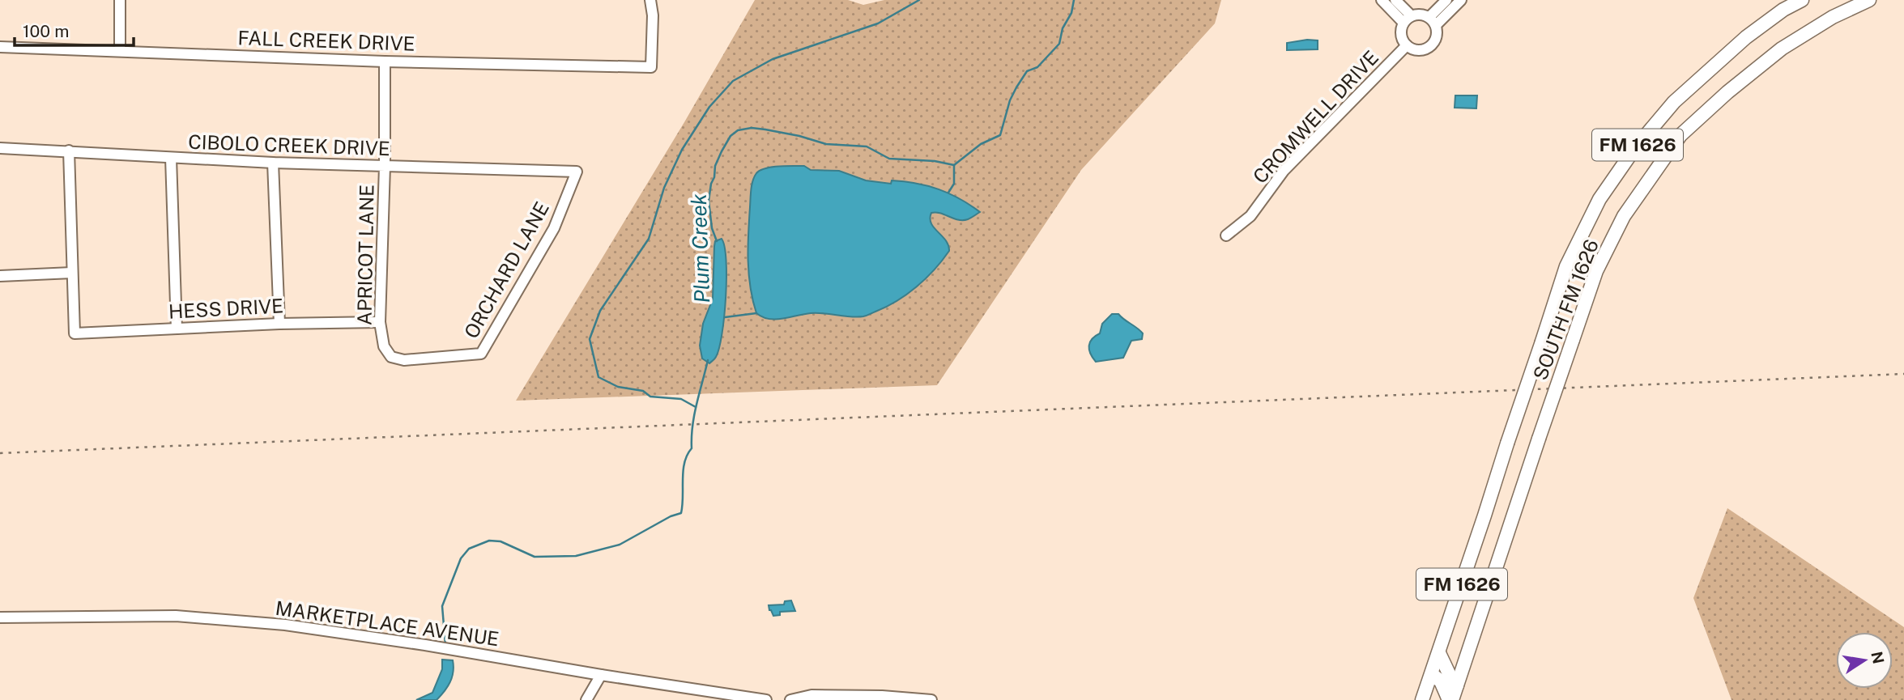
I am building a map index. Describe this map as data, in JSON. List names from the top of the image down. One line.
{"streets":{"main road":["FM 1626","SOUTH FM 1626"],"street":["FALL CREEK DRIVE","CROMWELL DRIVE","CIBOLO CREEK DRIVE","APRICOT LANE","ORCHARD LANE","HESS DRIVE","MARKETPLACE AVENUE"]},"crossings":[["FALL CREEK DRIVE","APRICOT LANE"],["CIBOLO CREEK DRIVE","APRICOT LANE"],["CIBOLO CREEK DRIVE","ORCHARD LANE"],["APRICOT LANE","ORCHARD LANE"],["APRICOT LANE","HESS DRIVE"]],"water":["Plum Creek"],"scale_bar":"100 m","north":"right"}
